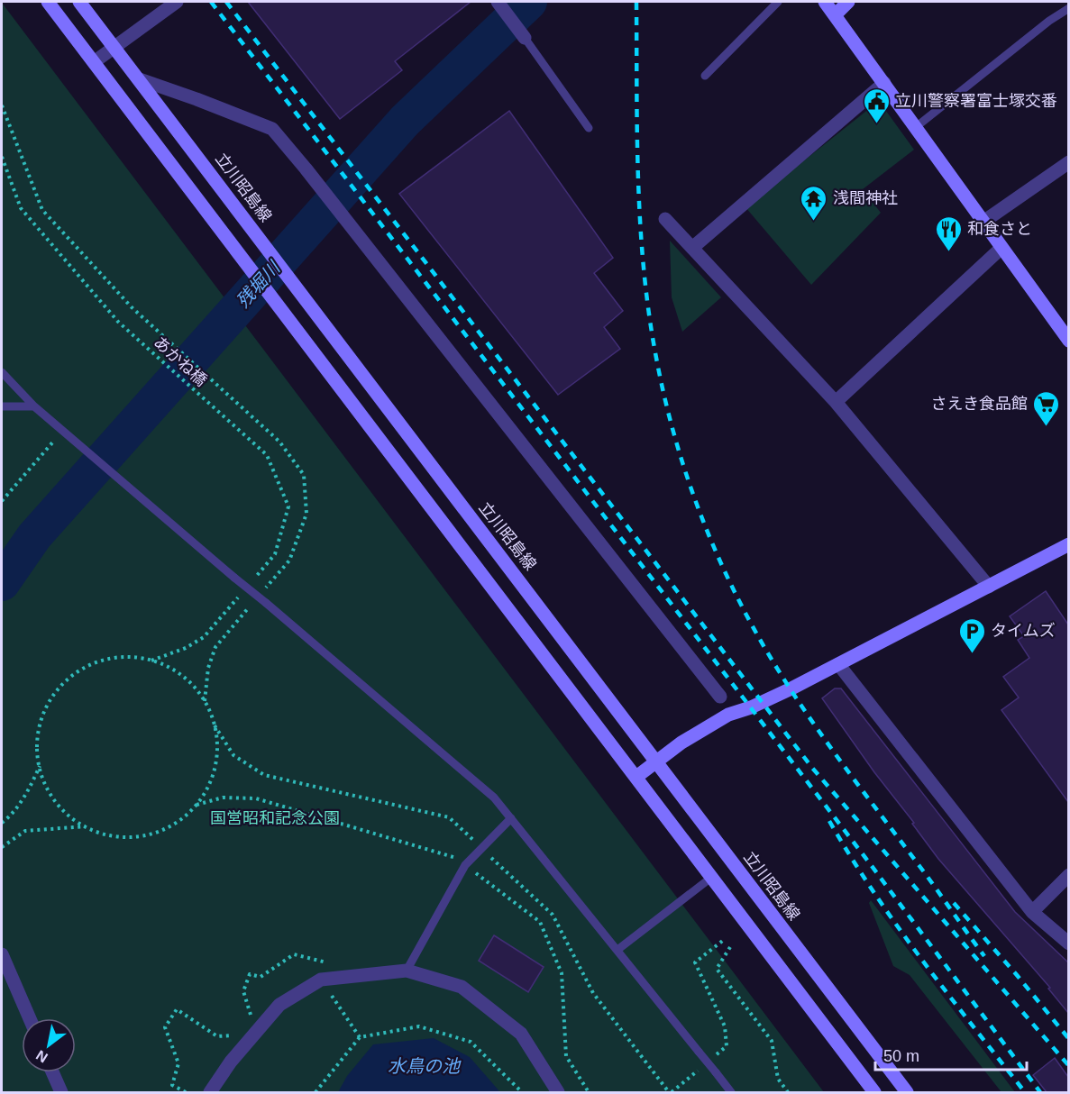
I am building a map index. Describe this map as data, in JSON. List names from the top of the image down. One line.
{"streets":{"main road":["立川昭島線"],"path":["あかね橋"]},"water":["残堀川","水鳥の池"],"parks":["国営昭和記念公園"],"places":{"public building":["立川警察署富士塚交番"],"temple":["浅間神社"],"restaurant":["和食さと"],"supermarket":["さえき食品館"],"parking":["タイムズ"]},"scale_bar":"50 m","north":"bottom left"}
